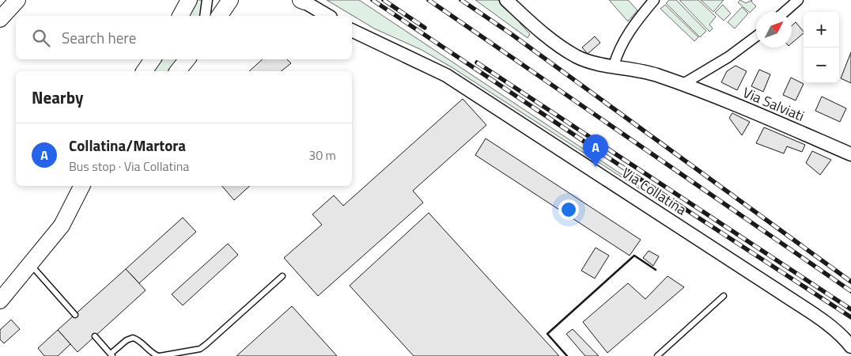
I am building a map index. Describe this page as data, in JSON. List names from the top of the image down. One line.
{"streets":{"street":["Via Salviati","Via Collatina"]},"north":"top right","page":{"map_buttons":["+","−"],"search":"Search here","heading":"Nearby","list":[{"mark":"A","name":"Collatina/Martora","note":"Bus stop · Via Collatina","value":"30 m"}],"pins":"A"}}
